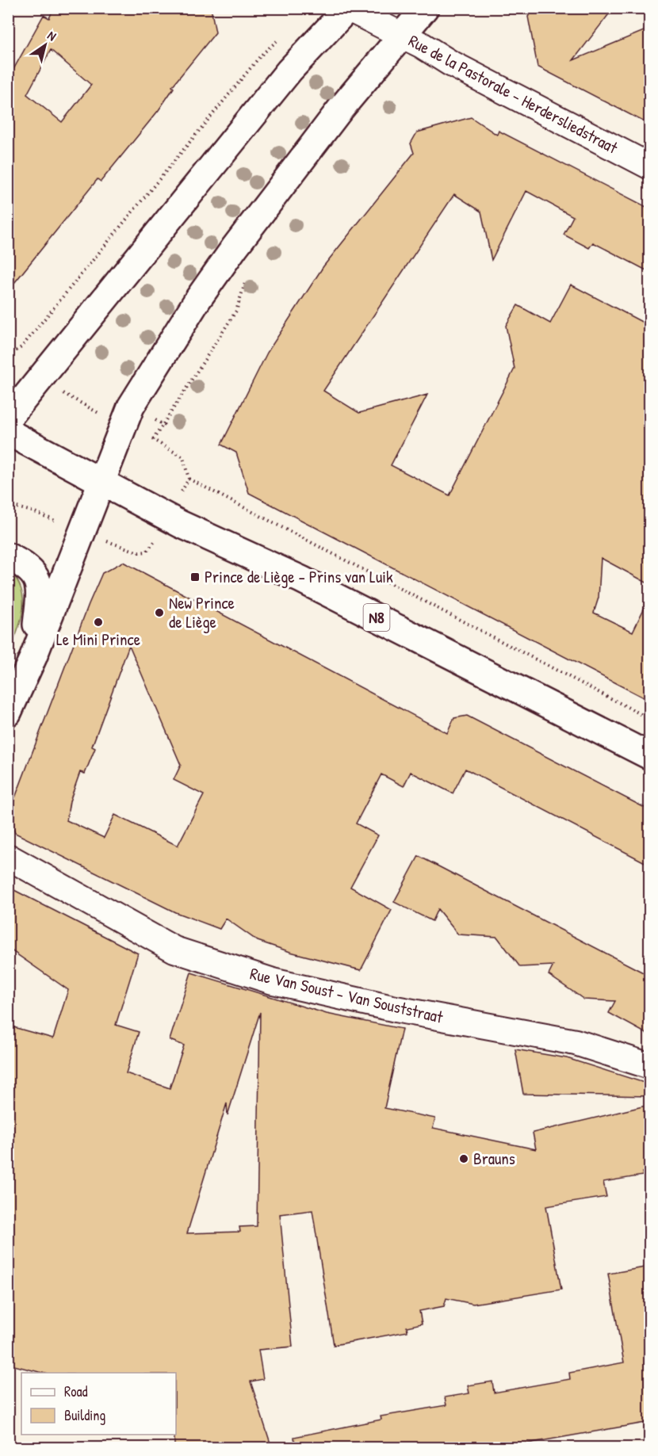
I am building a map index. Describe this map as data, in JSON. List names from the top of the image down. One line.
{"streets":{"main road":["N8"],"street":["Rue de la Pastorale - Herdersliedstraat","Rue Van Soust - Van Souststraat"]},"places":{"transit":["Prince de Liège - Prins van Luik"],"other":["New Prince de Liège","Le Mini Prince","Brauns"]},"legend":["Road","Building"],"north":"top right"}
